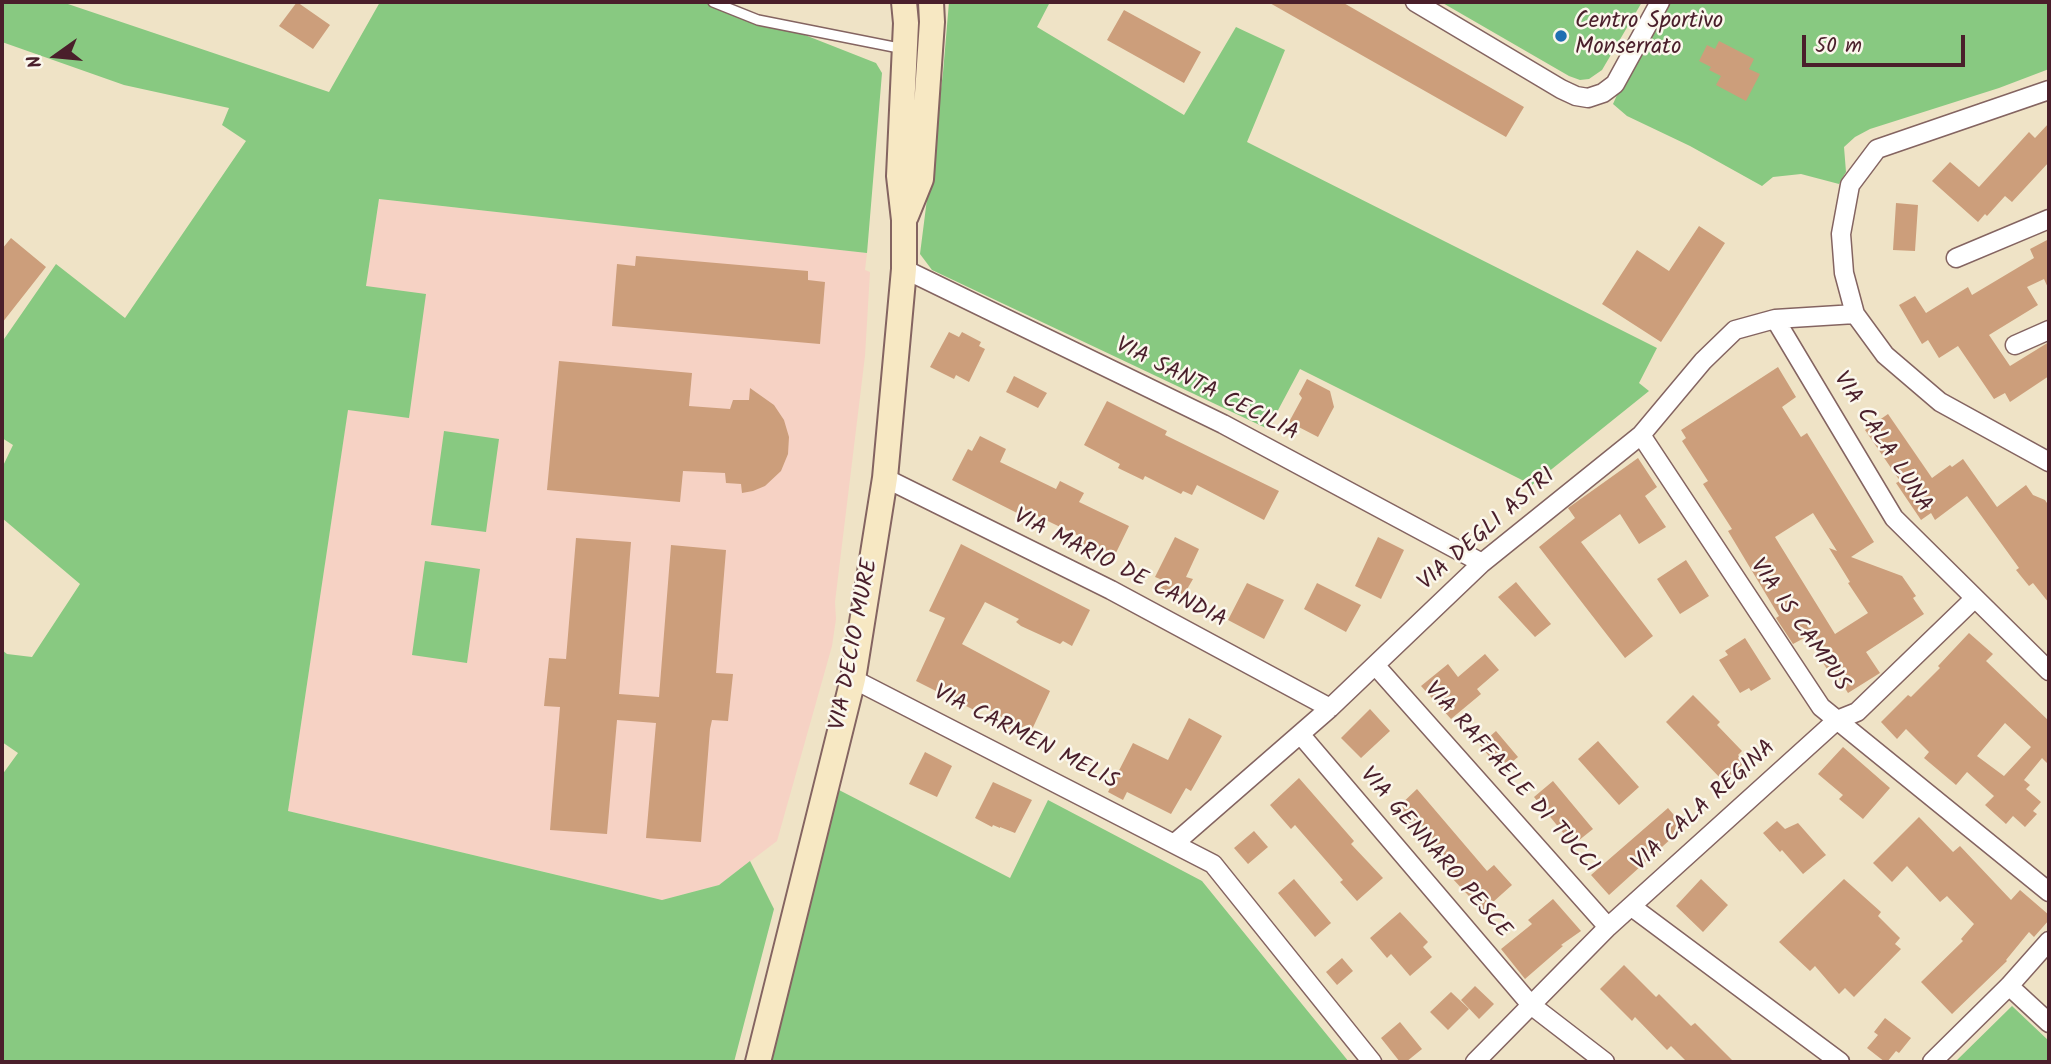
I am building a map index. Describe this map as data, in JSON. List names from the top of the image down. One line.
{"streets":{"street":["VIA SANTA CECILIA","VIA CALA LUNA","VIA DEGLI ASTRI","VIA MARIO DE CANDIA","VIA IS CAMPUS","VIA DECIO MURE","VIA CARMEN MELIS","VIA RAFFAELE DI TUCCI","VIA CALA REGINA","VIA GENNARO PESCE"]},"crossings":[["VIA SANTA CECILIA","VIA DEGLI ASTRI"],["VIA SANTA CECILIA","VIA DECIO MURE"],["VIA CALA LUNA","VIA DEGLI ASTRI"],["VIA CALA LUNA","VIA CALA REGINA"],["VIA DEGLI ASTRI","VIA MARIO DE CANDIA"],["VIA DEGLI ASTRI","VIA IS CAMPUS"],["VIA DEGLI ASTRI","VIA CARMEN MELIS"],["VIA DEGLI ASTRI","VIA RAFFAELE DI TUCCI"],["VIA DEGLI ASTRI","VIA GENNARO PESCE"],["VIA MARIO DE CANDIA","VIA DECIO MURE"],["VIA IS CAMPUS","VIA CALA REGINA"],["VIA DECIO MURE","VIA CARMEN MELIS"],["VIA RAFFAELE DI TUCCI","VIA CALA REGINA"],["VIA CALA REGINA","VIA GENNARO PESCE"]],"places":["Centro Sportivo Monserrato"],"scale_bar":"50 m","north":"left"}
